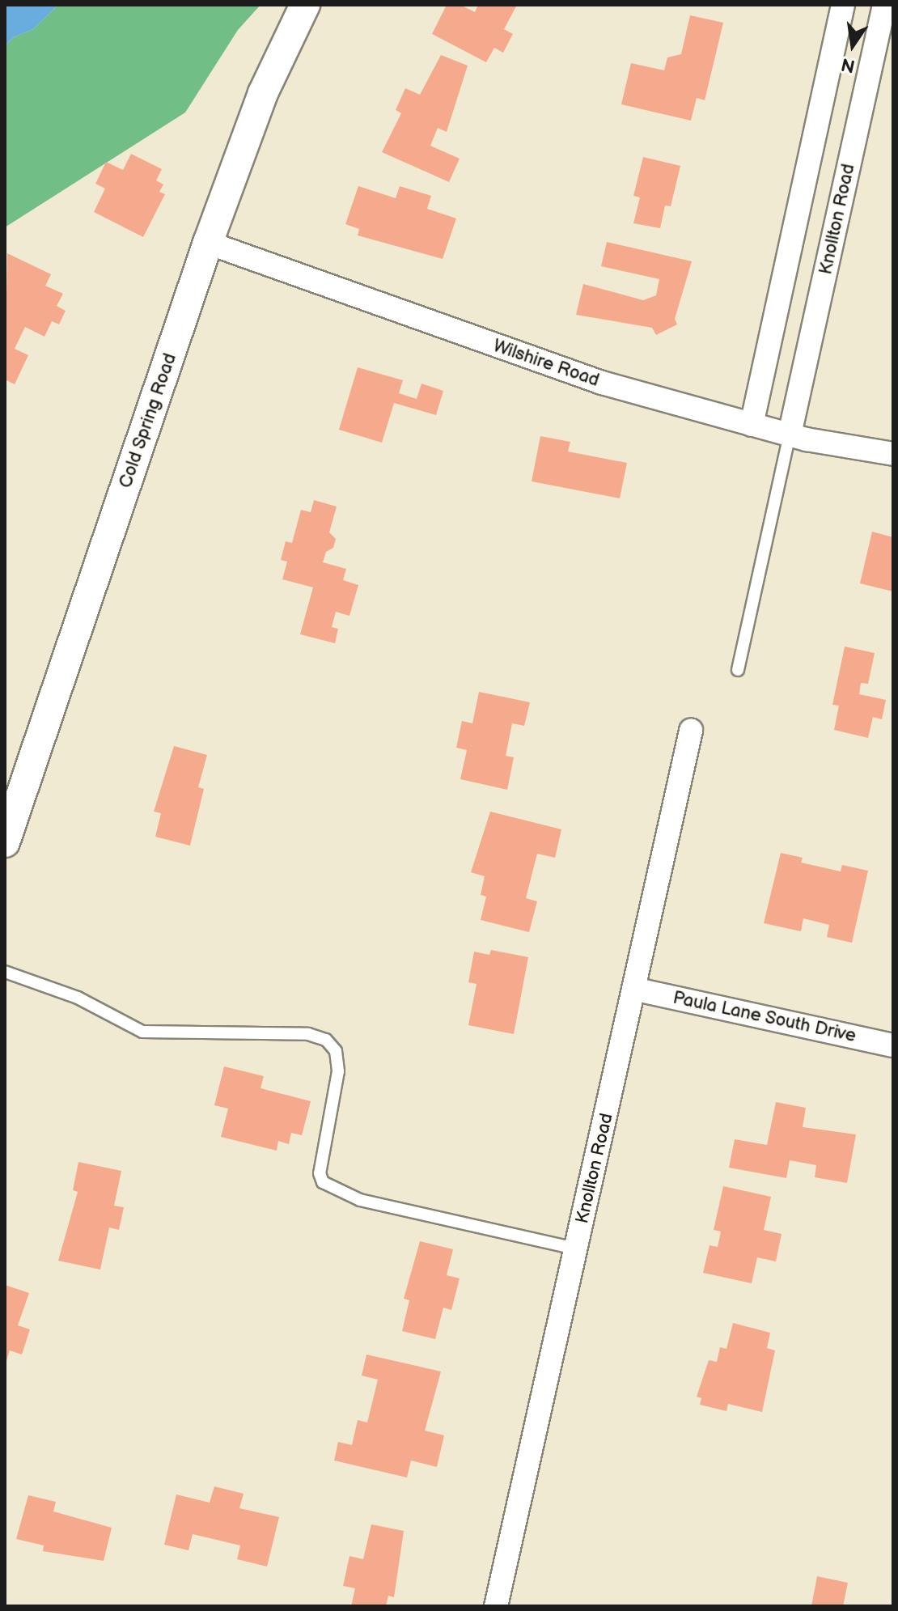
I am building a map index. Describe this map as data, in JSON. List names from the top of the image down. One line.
{"streets":{"street":["Knollton Road","Wilshire Road","Cold Spring Road","Paula Lane South Drive"]},"crossings":[["Knollton Road","Wilshire Road"],["Knollton Road","Paula Lane South Drive"],["Wilshire Road","Cold Spring Road"]],"north":"bottom"}
